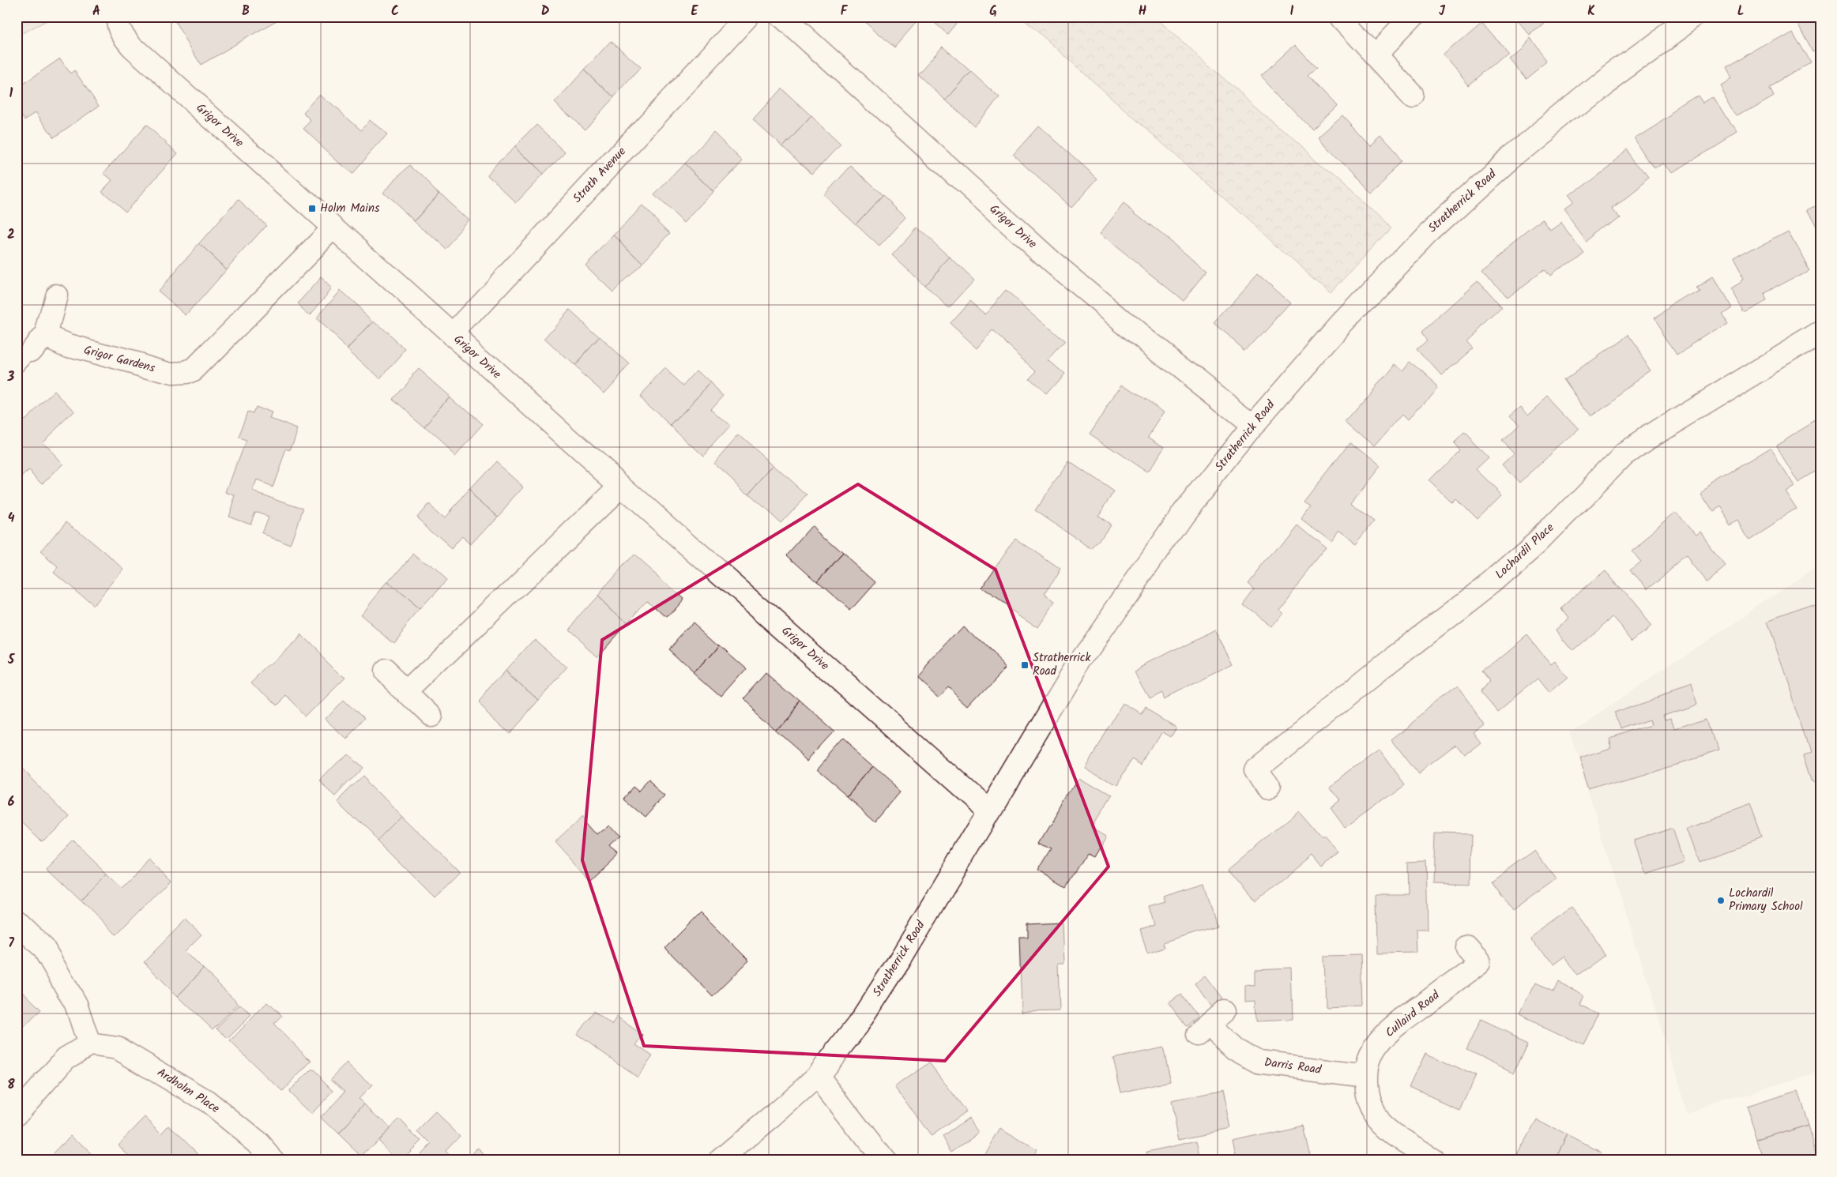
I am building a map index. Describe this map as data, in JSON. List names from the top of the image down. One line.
{"streets":{"street":["Grigor Drive","Strath Avenue","Stratherrick Road","Grigor Gardens","Lochardil Place","Cullaird Road","Darris Road","Ardholm Place"]},"crossings":[["Grigor Drive","Strath Avenue"],["Grigor Drive","Stratherrick Road"],["Grigor Drive","Grigor Gardens"],["Cullaird Road","Darris Road"]],"places":{"transit":["Holm Mains","Stratherrick Road"],"other":["Lochardil Primary School"]},"grid":{"columns":["A","B","C","D","E","F","G","H","I","J","K","L"],"rows":["1","2","3","4","5","6","7","8"]}}
